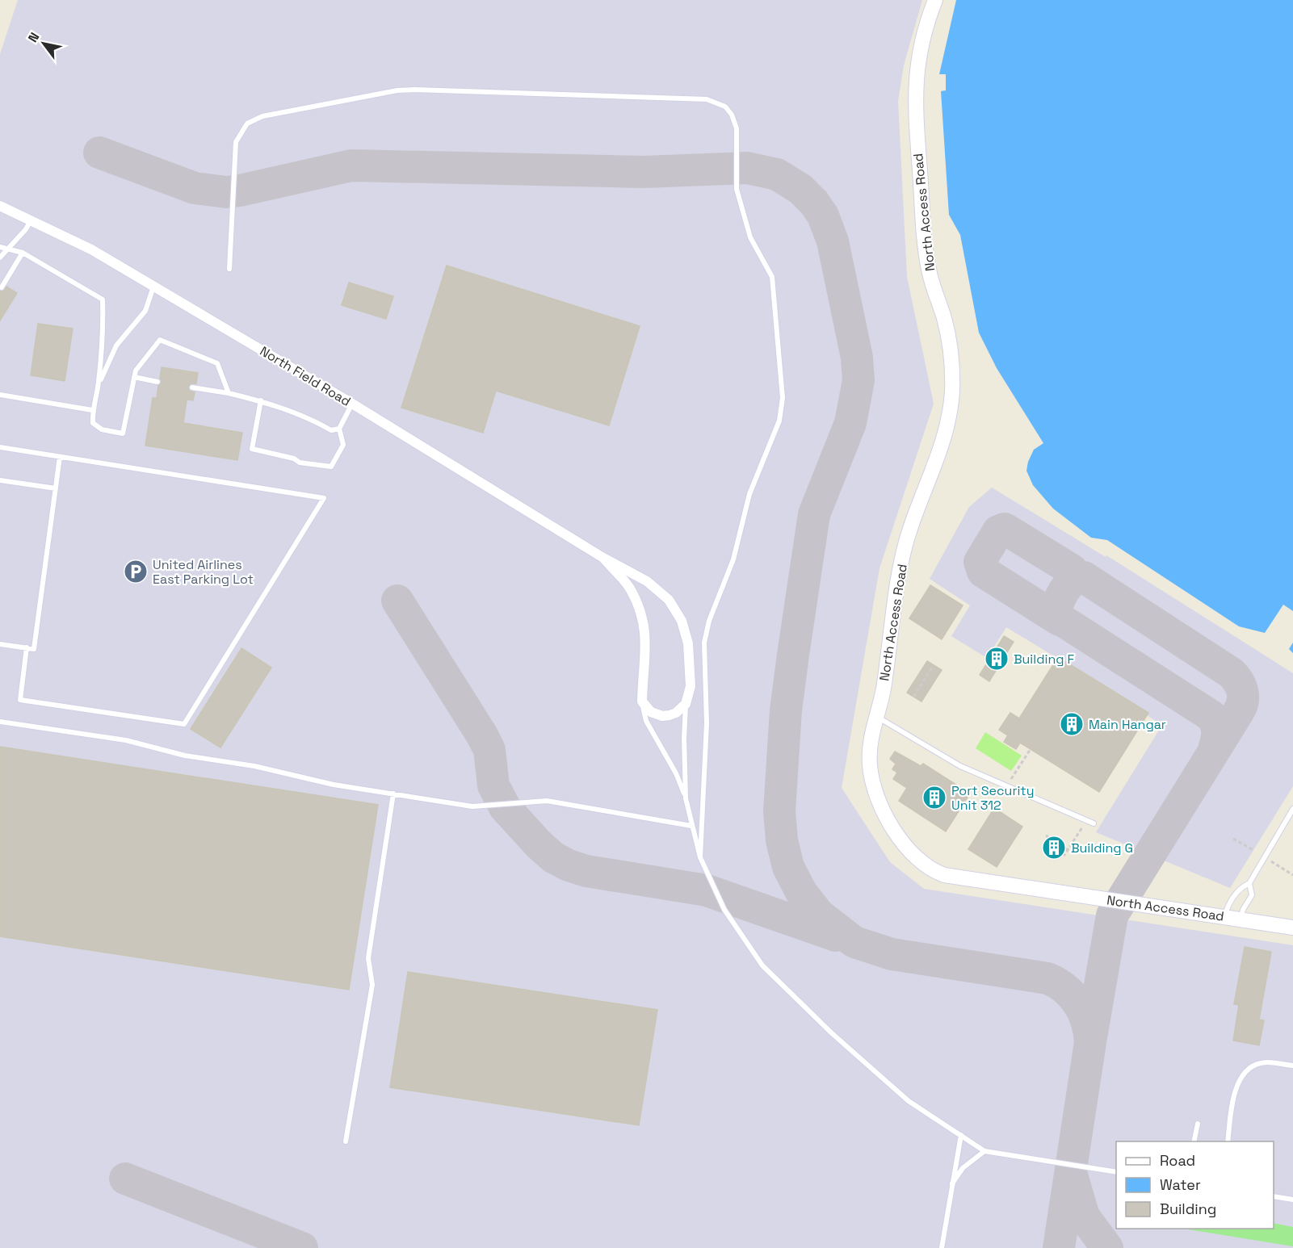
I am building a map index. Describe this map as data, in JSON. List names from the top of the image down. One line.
{"streets":{"street":["North Access Road","North Field Road"]},"places":{"parking":["United Airlines East Parking Lot"],"building":["Building F","Main Hangar","Port Security Unit 312","Building G"]},"legend":["Road","Water","Building"],"north":"top left"}
